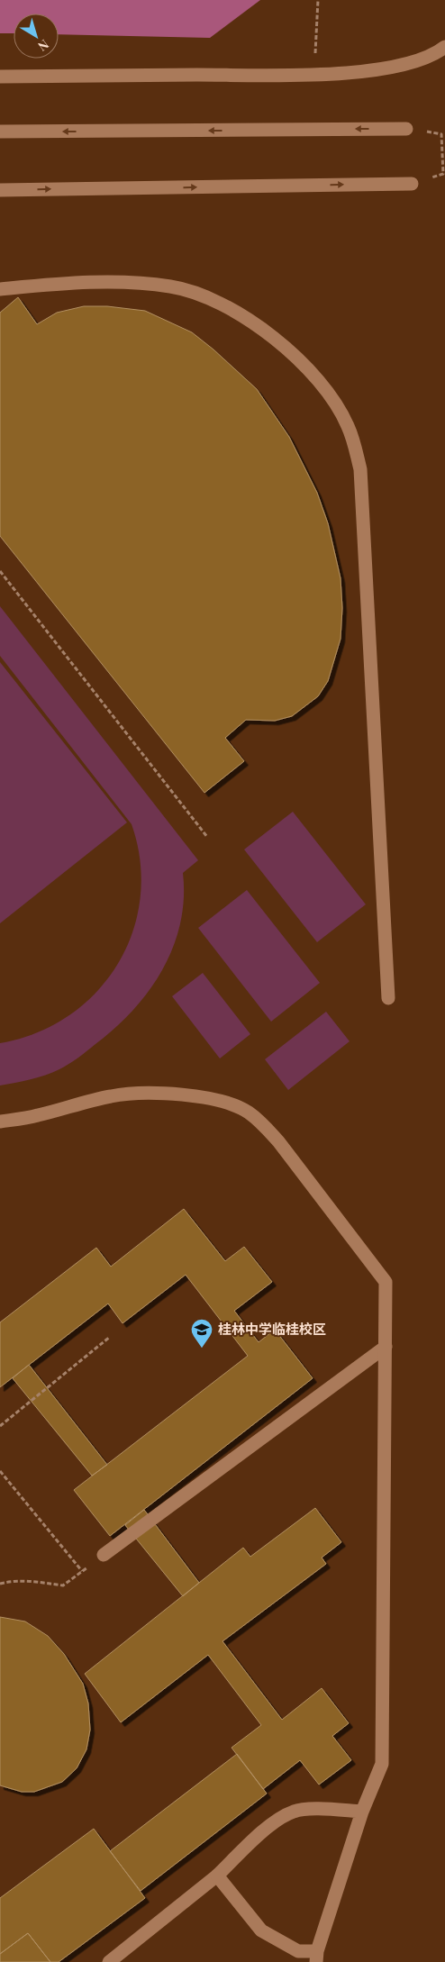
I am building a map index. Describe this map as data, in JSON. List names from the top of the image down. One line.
{"places":{"school or university":["桂林中学临桂校区"]},"north":"bottom right"}
